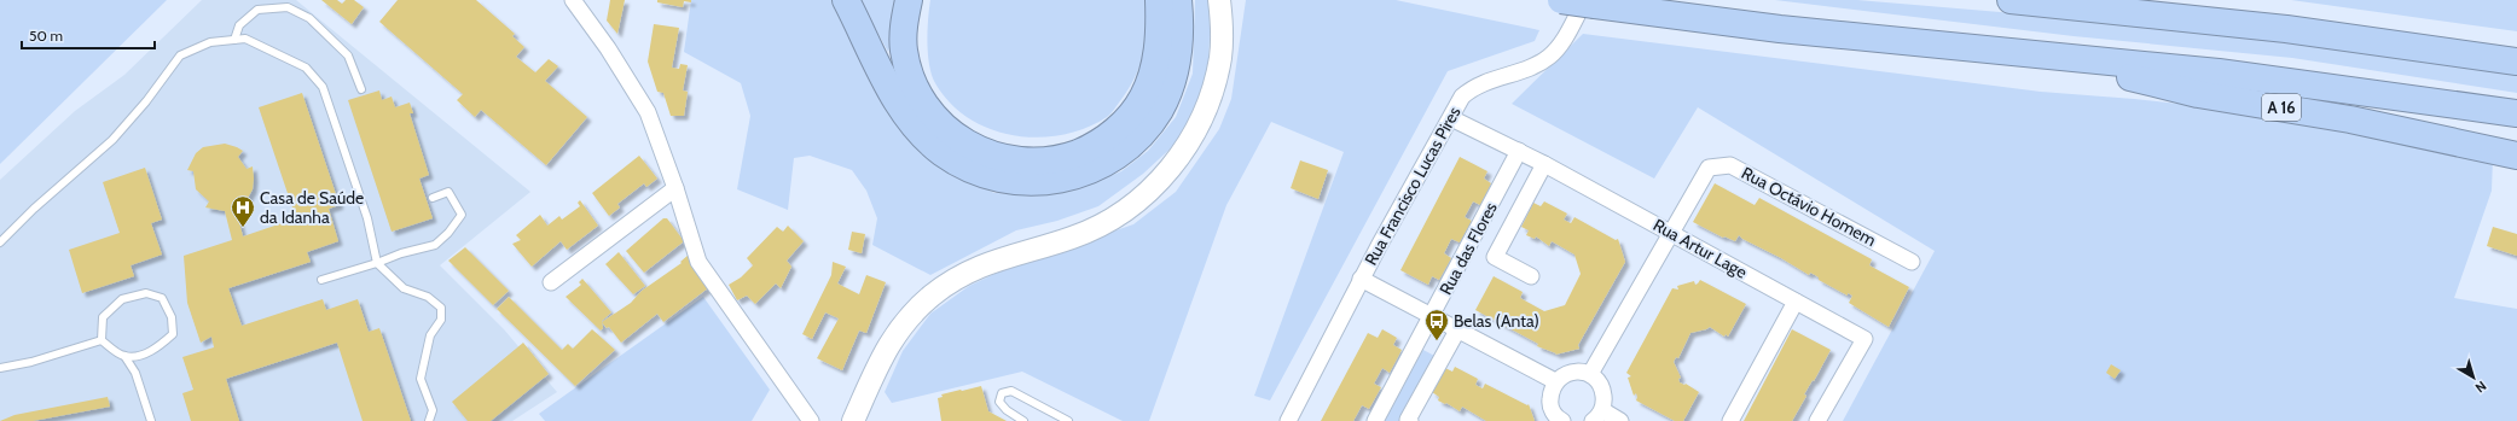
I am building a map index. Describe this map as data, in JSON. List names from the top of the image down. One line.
{"streets":{"highway":["A 16"],"street":["Rua Francisco Lucas Pires","Rua Octávio Homem","Rua das Flores","Rua Artur Lage"]},"crossings":[["A 16","Rua Francisco Lucas Pires"],["Rua Francisco Lucas Pires","Rua Artur Lage"],["Rua Octávio Homem","Rua Artur Lage"],["Rua das Flores","Rua Artur Lage"]],"places":{"hospital":["Casa de Saúde da Idanha"],"bus stop":["Belas (Anta)"]},"scale_bar":"50 m","north":"bottom right"}
